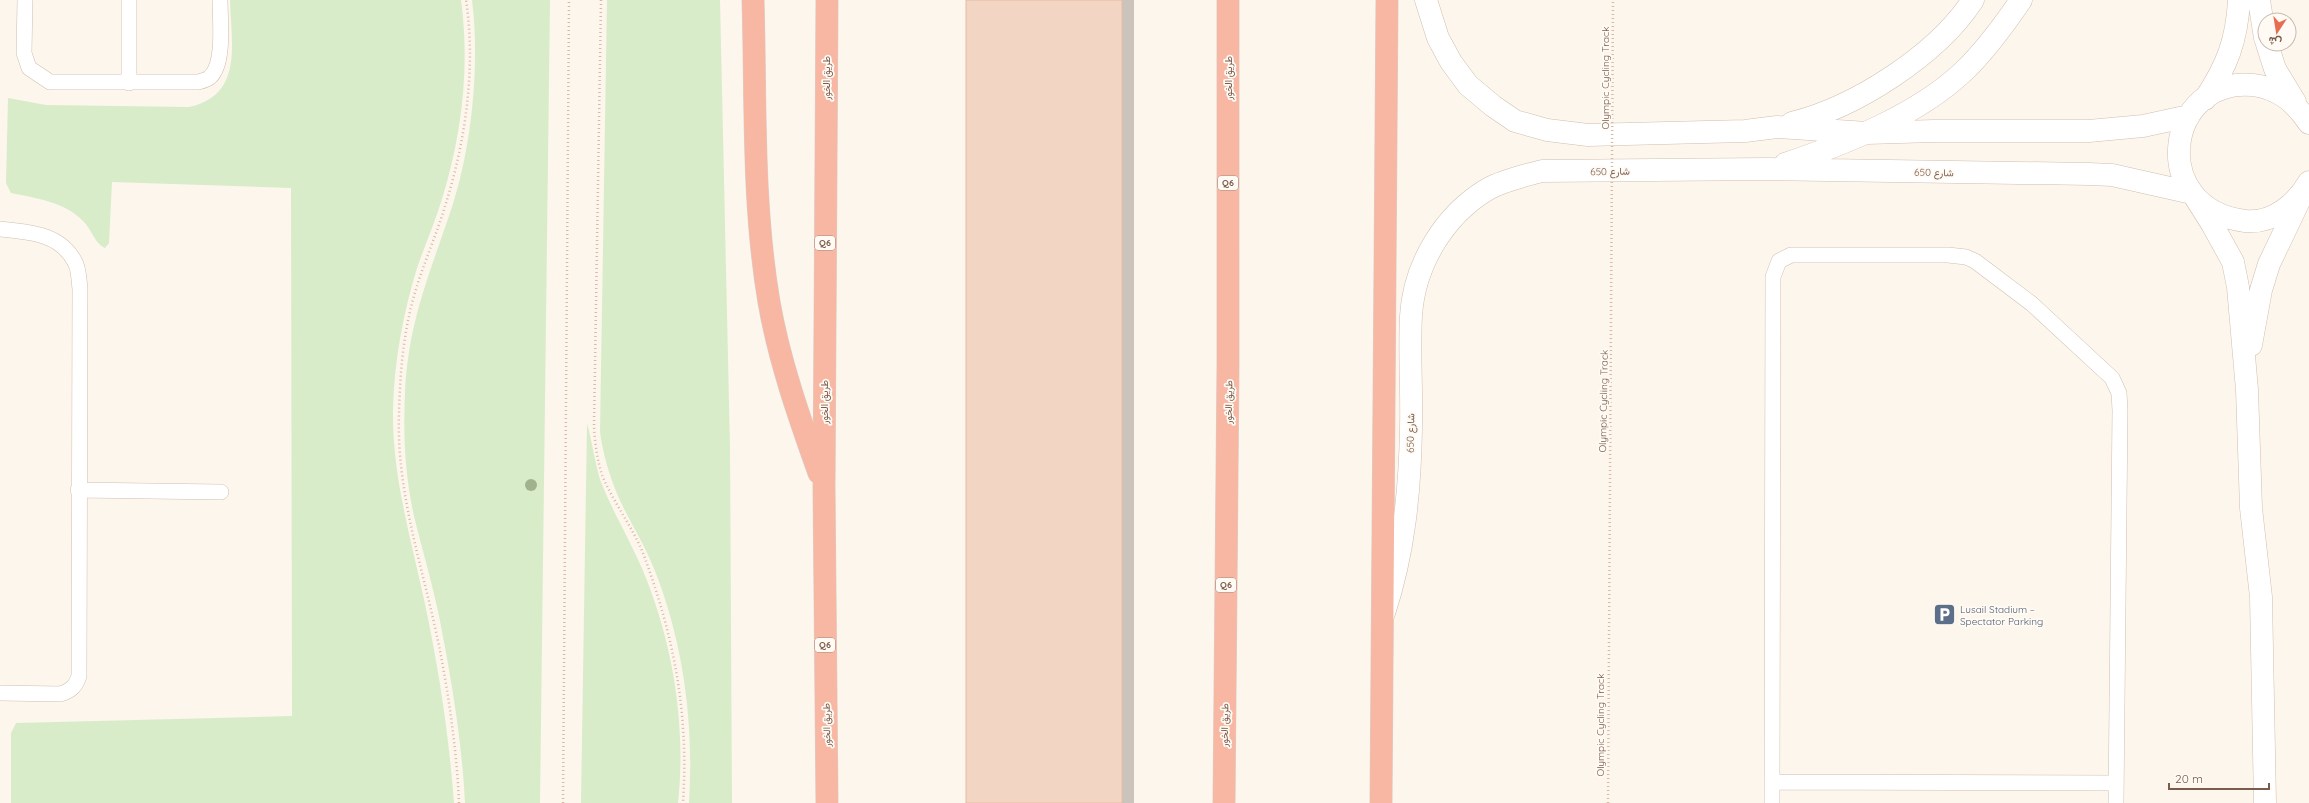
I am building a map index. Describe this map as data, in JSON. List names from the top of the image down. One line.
{"streets":{"highway":["طريق الخور","Q6"],"street":["شارع 650"],"path":["Olympic Cycling Track"]},"places":{"parking":["Lusail Stadium – Spectator Parking"]},"scale_bar":"20 m","north":"bottom"}
